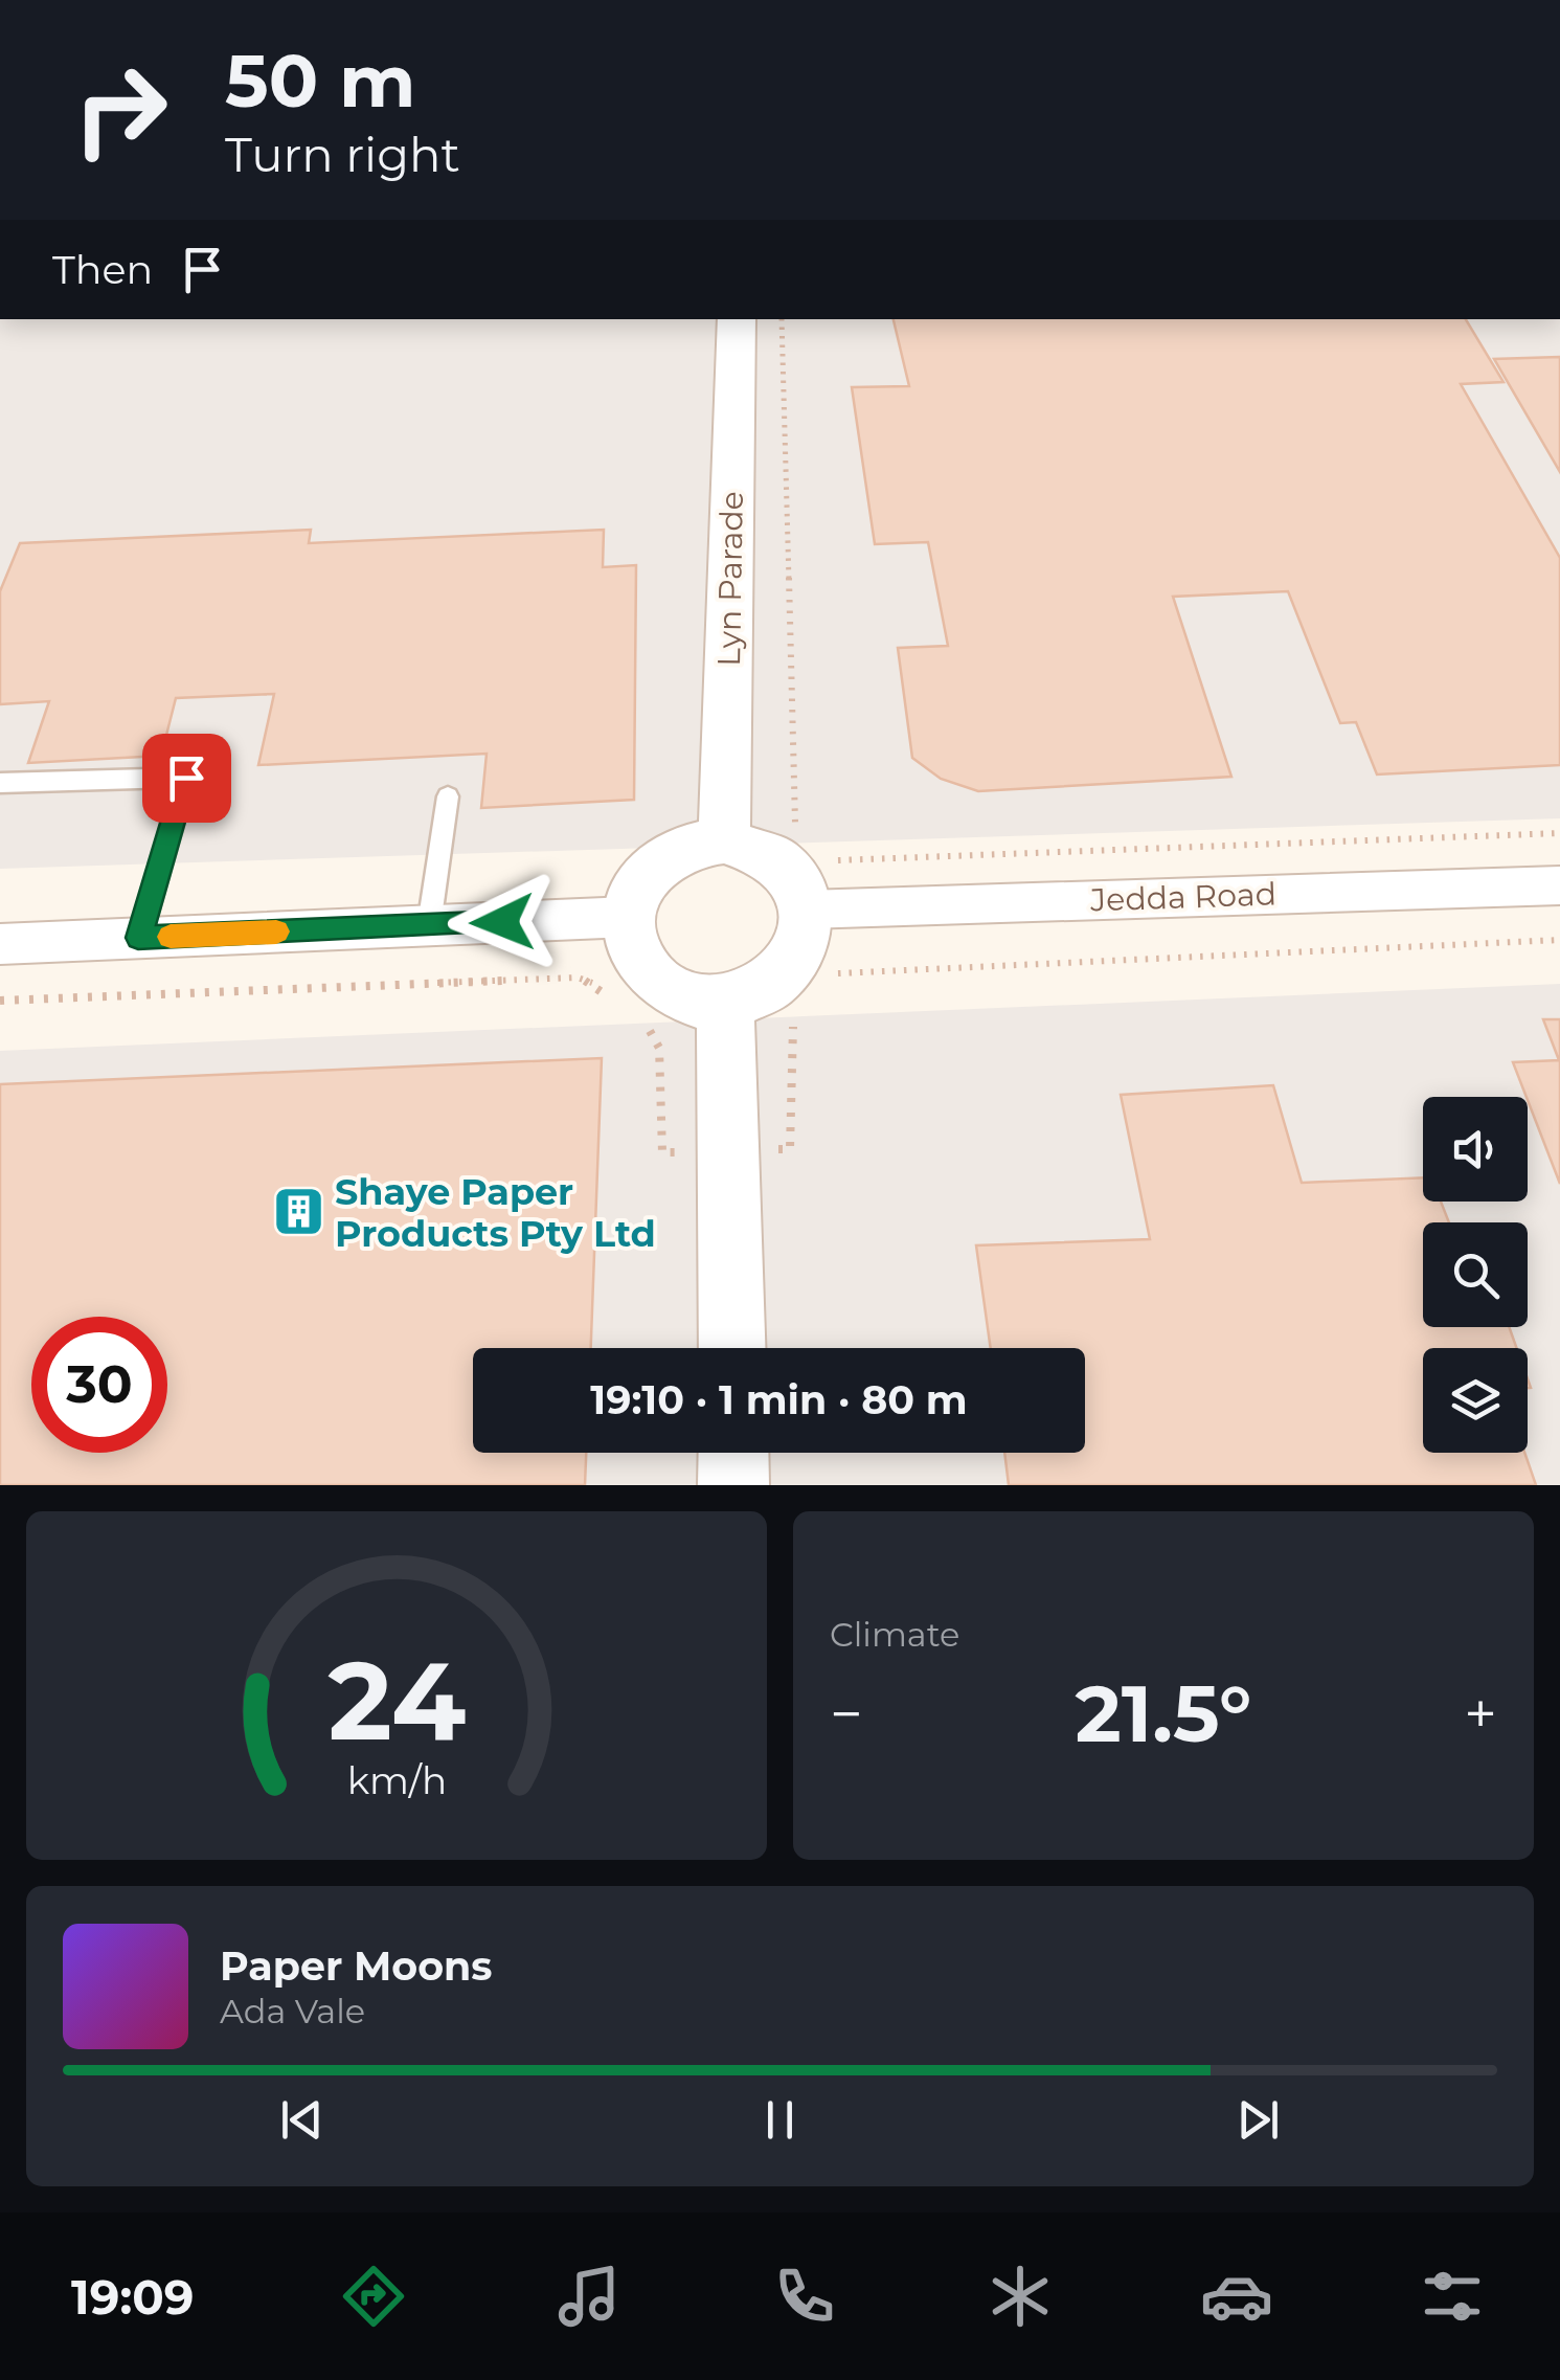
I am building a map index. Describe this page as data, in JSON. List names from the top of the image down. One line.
{"streets":{"street":["Lyn Parade","Jedda Road"]},"crossings":[["Lyn Parade","Jedda Road"]],"places":{"building":["Shaye Paper Products Pty Ltd"]},"page":{"turn":["50 m","Turn right"],"then":"Then","limit":"30","trip":"19:10 · 1 min · 80 m","tile":"Climate","heat":["−","21.5°","+"],"song":["Paper Moons","Ada Vale"],"tabs":"19:09","gauge":["24","km/h"]}}
